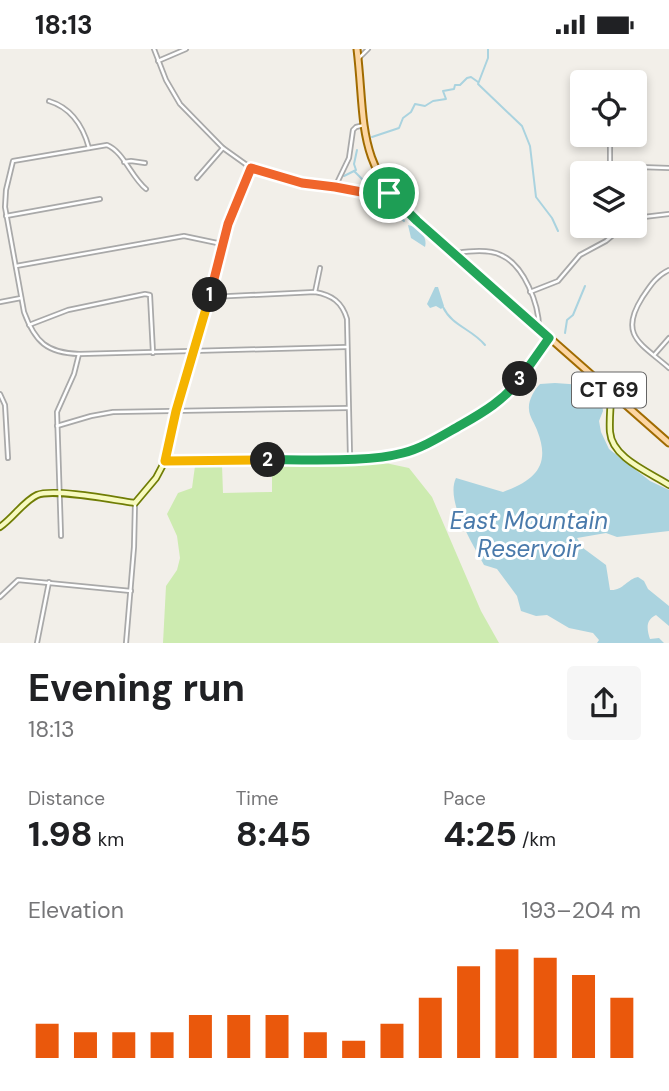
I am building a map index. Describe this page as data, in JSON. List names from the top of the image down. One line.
{"streets":{"main road":["CT 69"]},"water":["East Mountain Reservoir"],"page":{"status":"18:13","pins":["1","3","2"],"heading":["Evening run","18:13"],"stats":[["Distance","1.98 km"],["Time","8:45"],["Pace","4:25 /km"]],"chart":["Elevation","193–204 m"]}}
